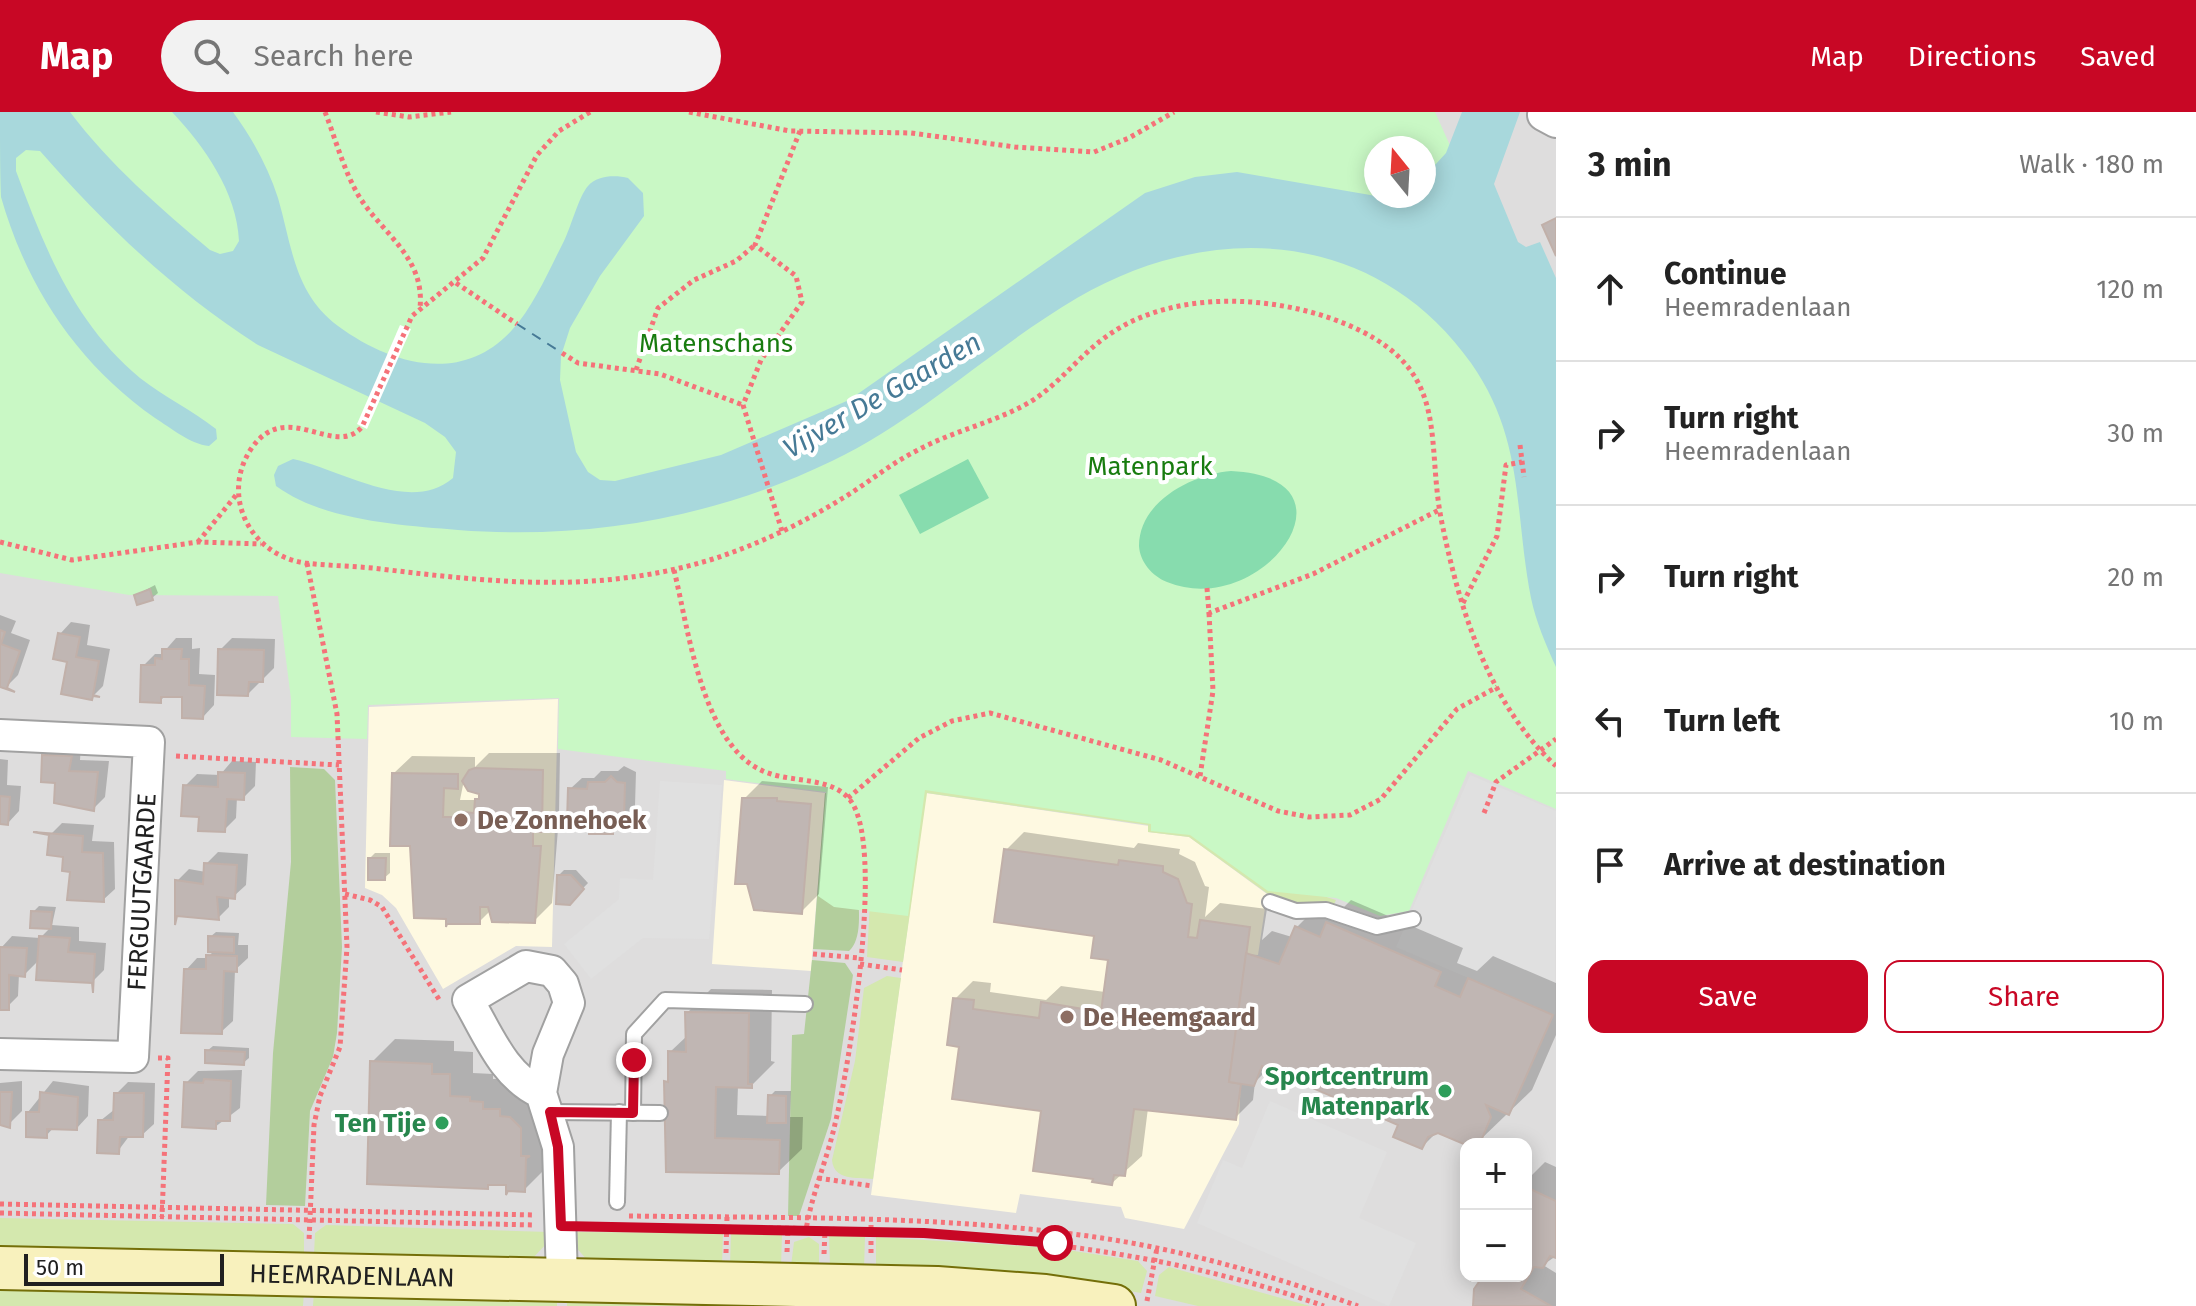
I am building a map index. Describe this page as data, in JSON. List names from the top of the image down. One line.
{"streets":{"street":["FERGUUTGAARDE","HEEMRADENLAAN"]},"water":["Vijver De Gaarden"],"parks":["Matenschans","Matenpark"],"places":["De Zonnehoek","De Heemgaard","Sportcentrum Matenpark","Ten Tije"],"scale_bar":"50 m","north":"top","page":{"header":"Map","search":"Search here","nav":["Map","Directions","Saved"],"heading":["3 min","Walk · 180 m"],"list":[["Continue","Heemradenlaan","120 m"],["Turn right","Heemradenlaan","30 m"],["Turn right","20 m"],["Turn left","10 m"],"Arrive at destination"],"buttons":["Save","Share"],"map_buttons":["+","−"],"scale":"50 m"}}
